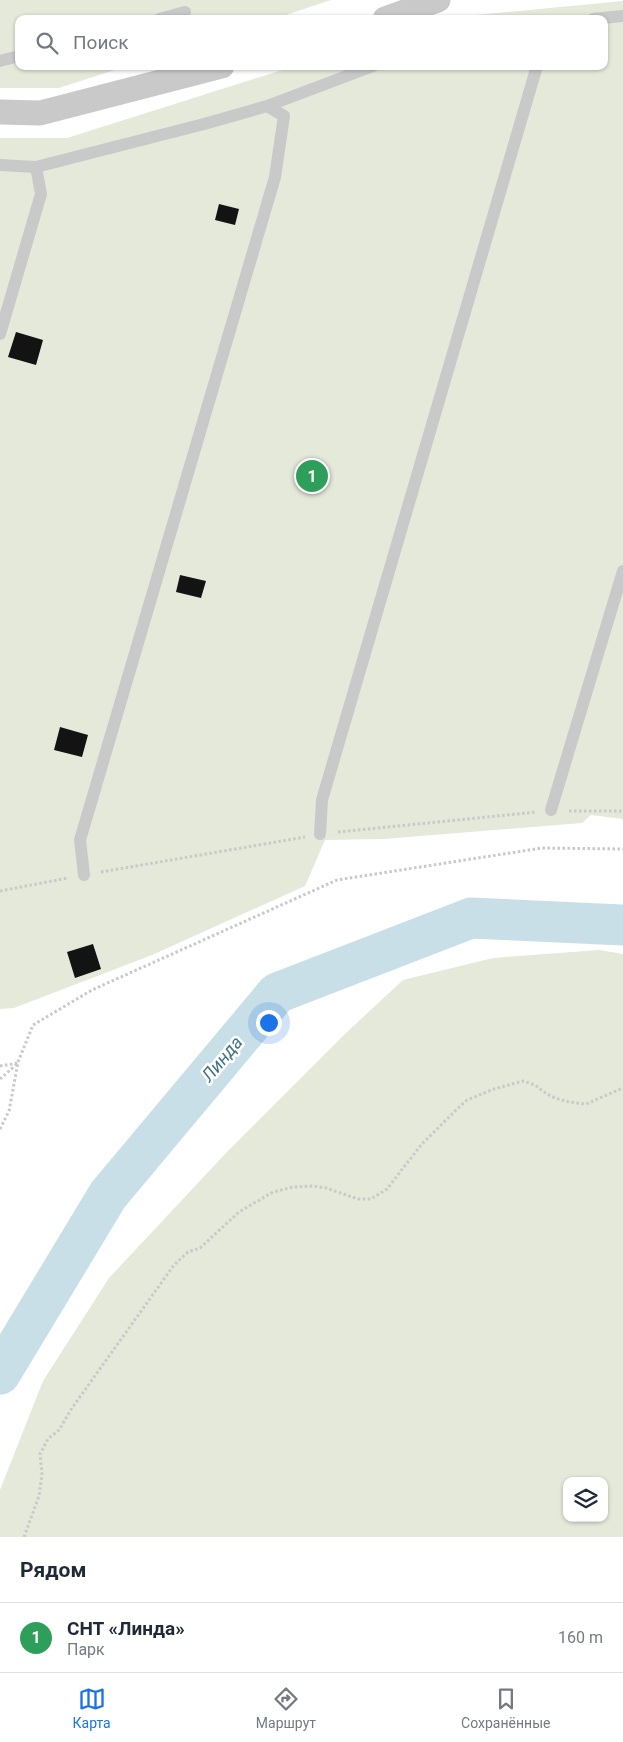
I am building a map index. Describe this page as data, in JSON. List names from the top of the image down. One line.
{"water":["Линда"],"page":{"search":"Поиск","pins":"1","heading":"Рядом","list":[{"mark":"1","name":"СНТ «Линда»","note":"Парк","value":"160 m"}],"nav":["Карта","Маршрут","Сохранённые"]}}
